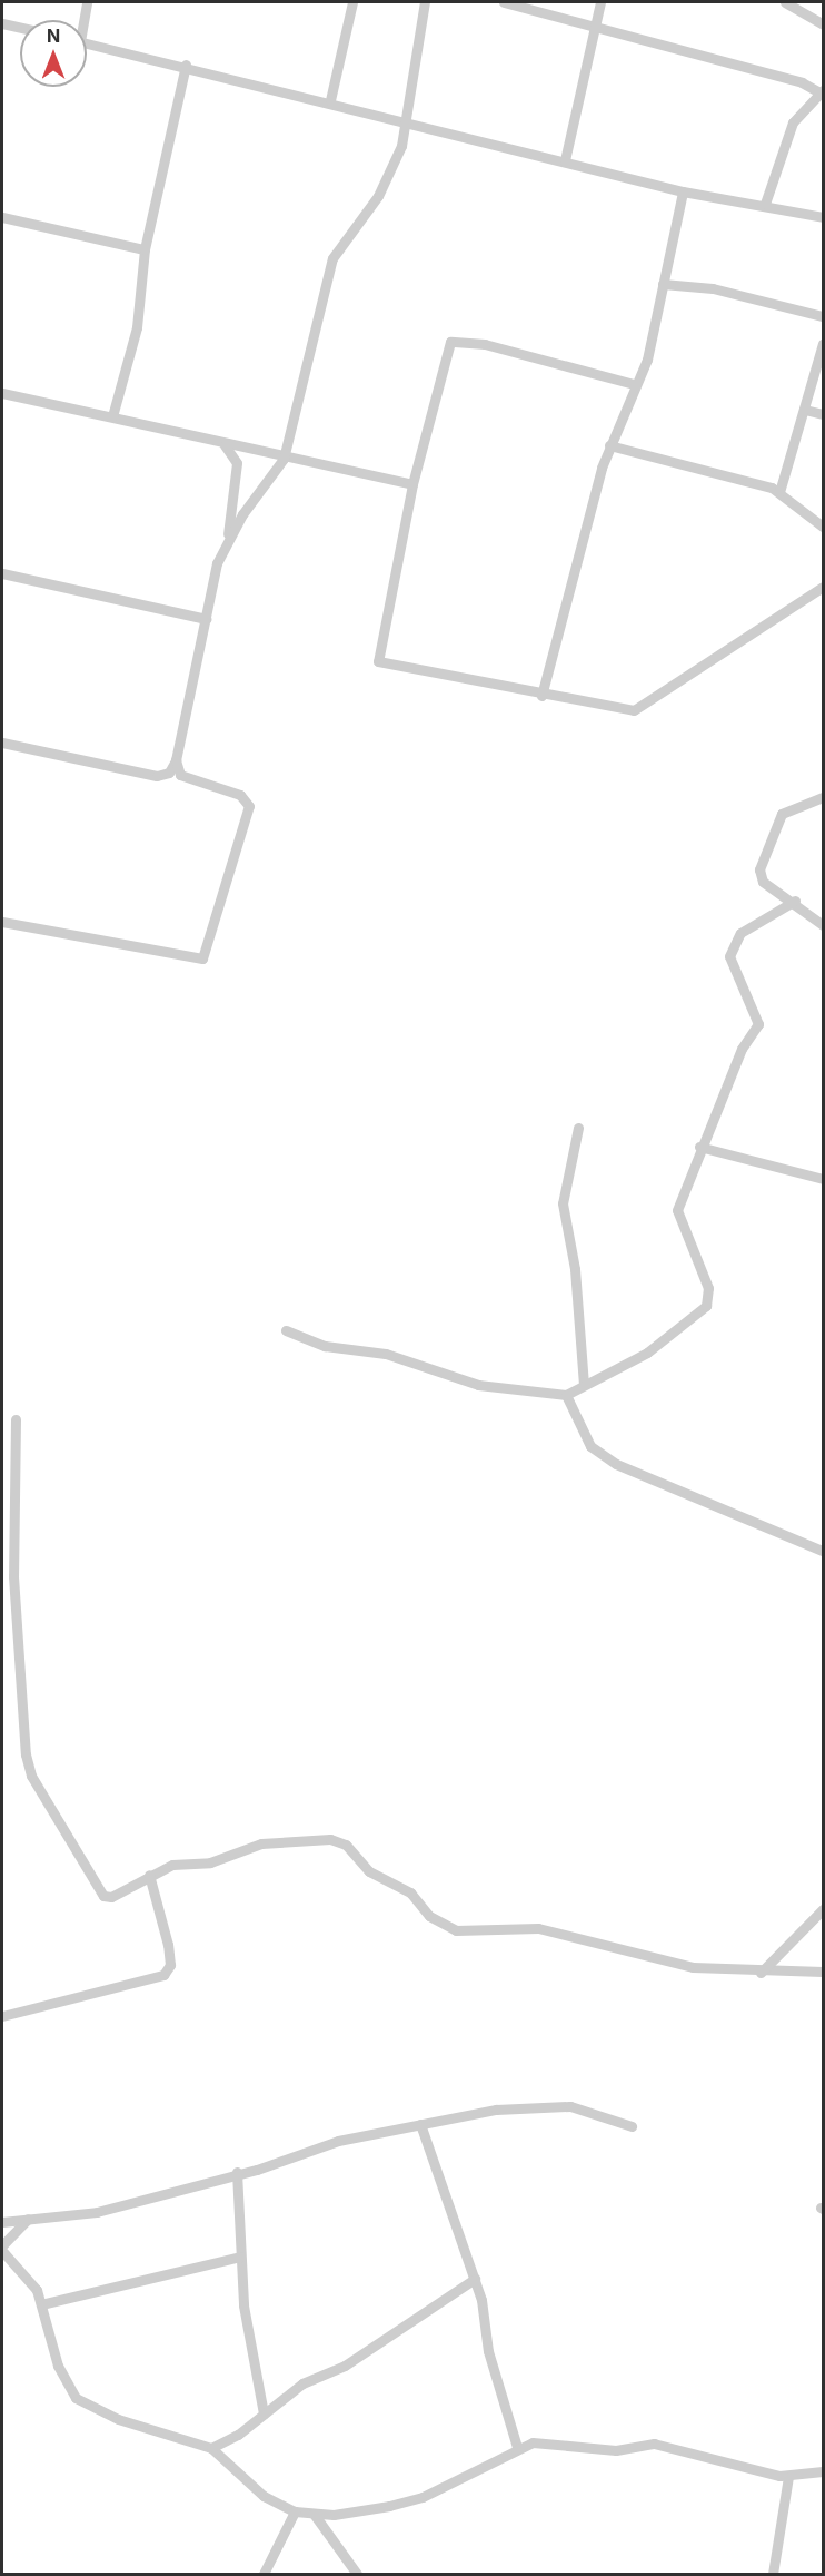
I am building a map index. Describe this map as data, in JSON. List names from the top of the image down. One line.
{"north":"top"}
